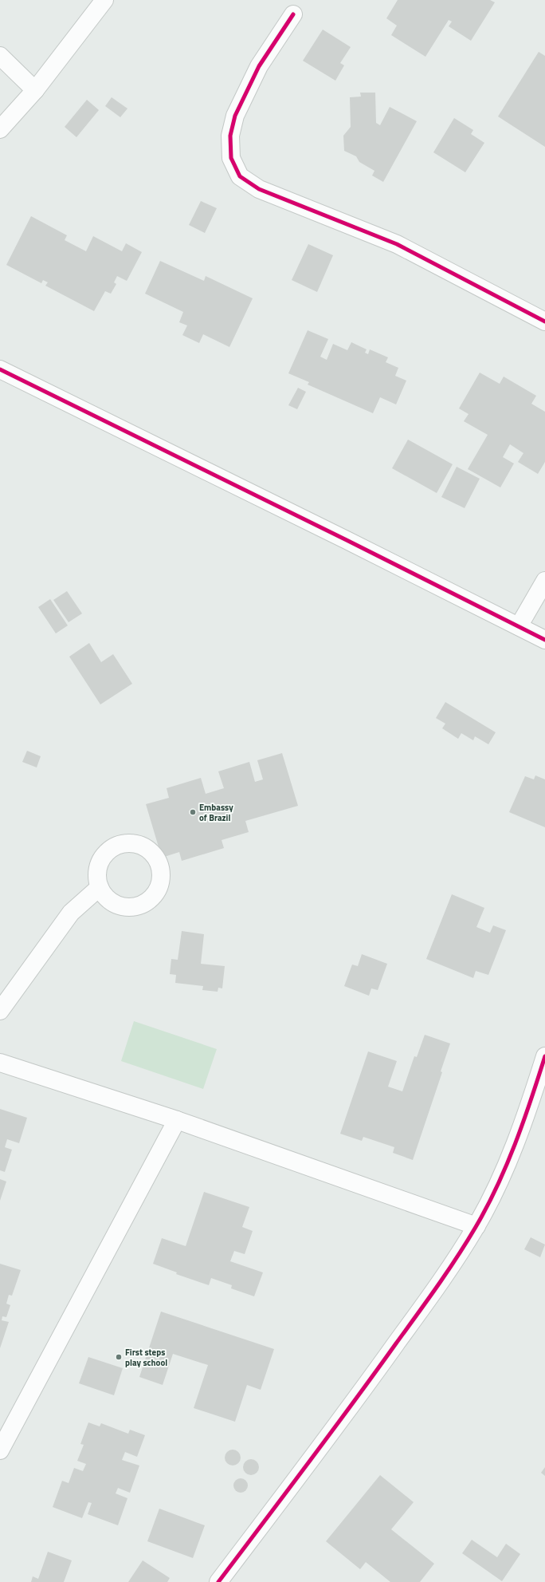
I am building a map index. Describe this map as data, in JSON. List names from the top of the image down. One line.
{"places":["Embassy of Brazil","First steps play school"]}
